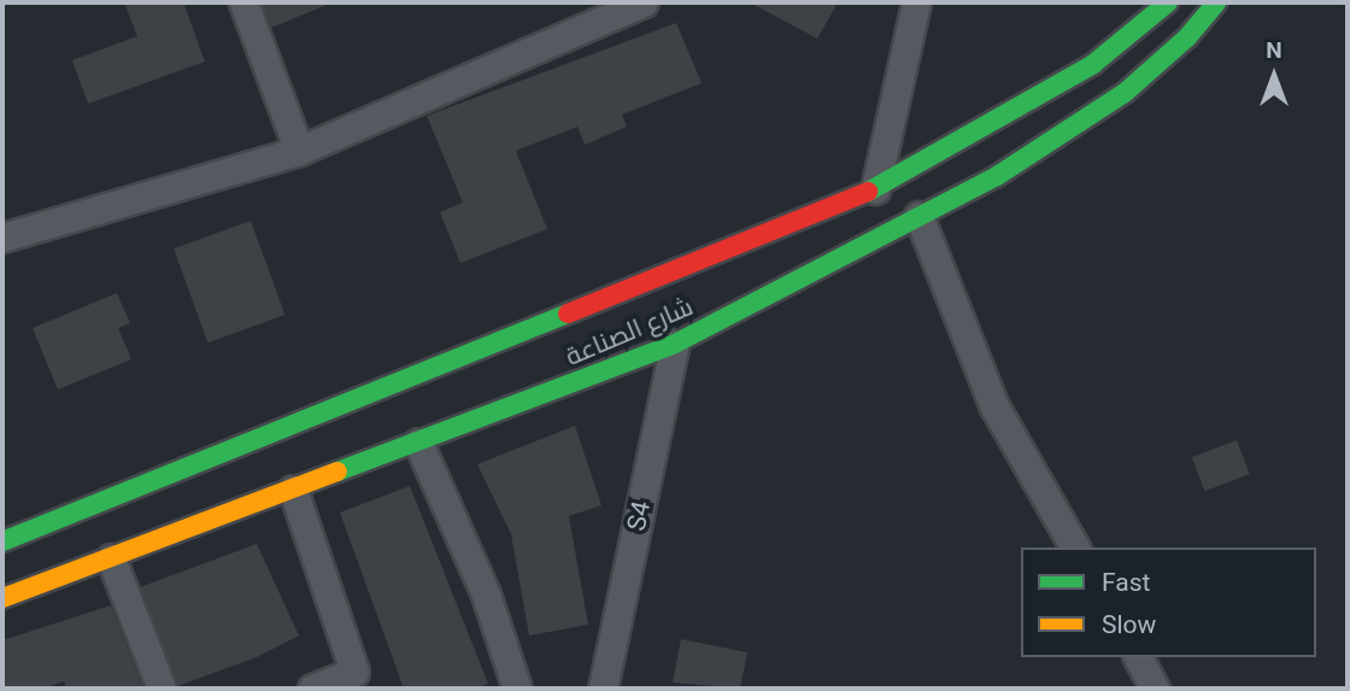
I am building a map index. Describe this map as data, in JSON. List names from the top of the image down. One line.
{"streets":{"main road":["شارع الصناعة"],"street":["S4"]},"crossings":[["شارع الصناعة","S4"]],"legend":["Fast","Slow"],"north":"top"}
